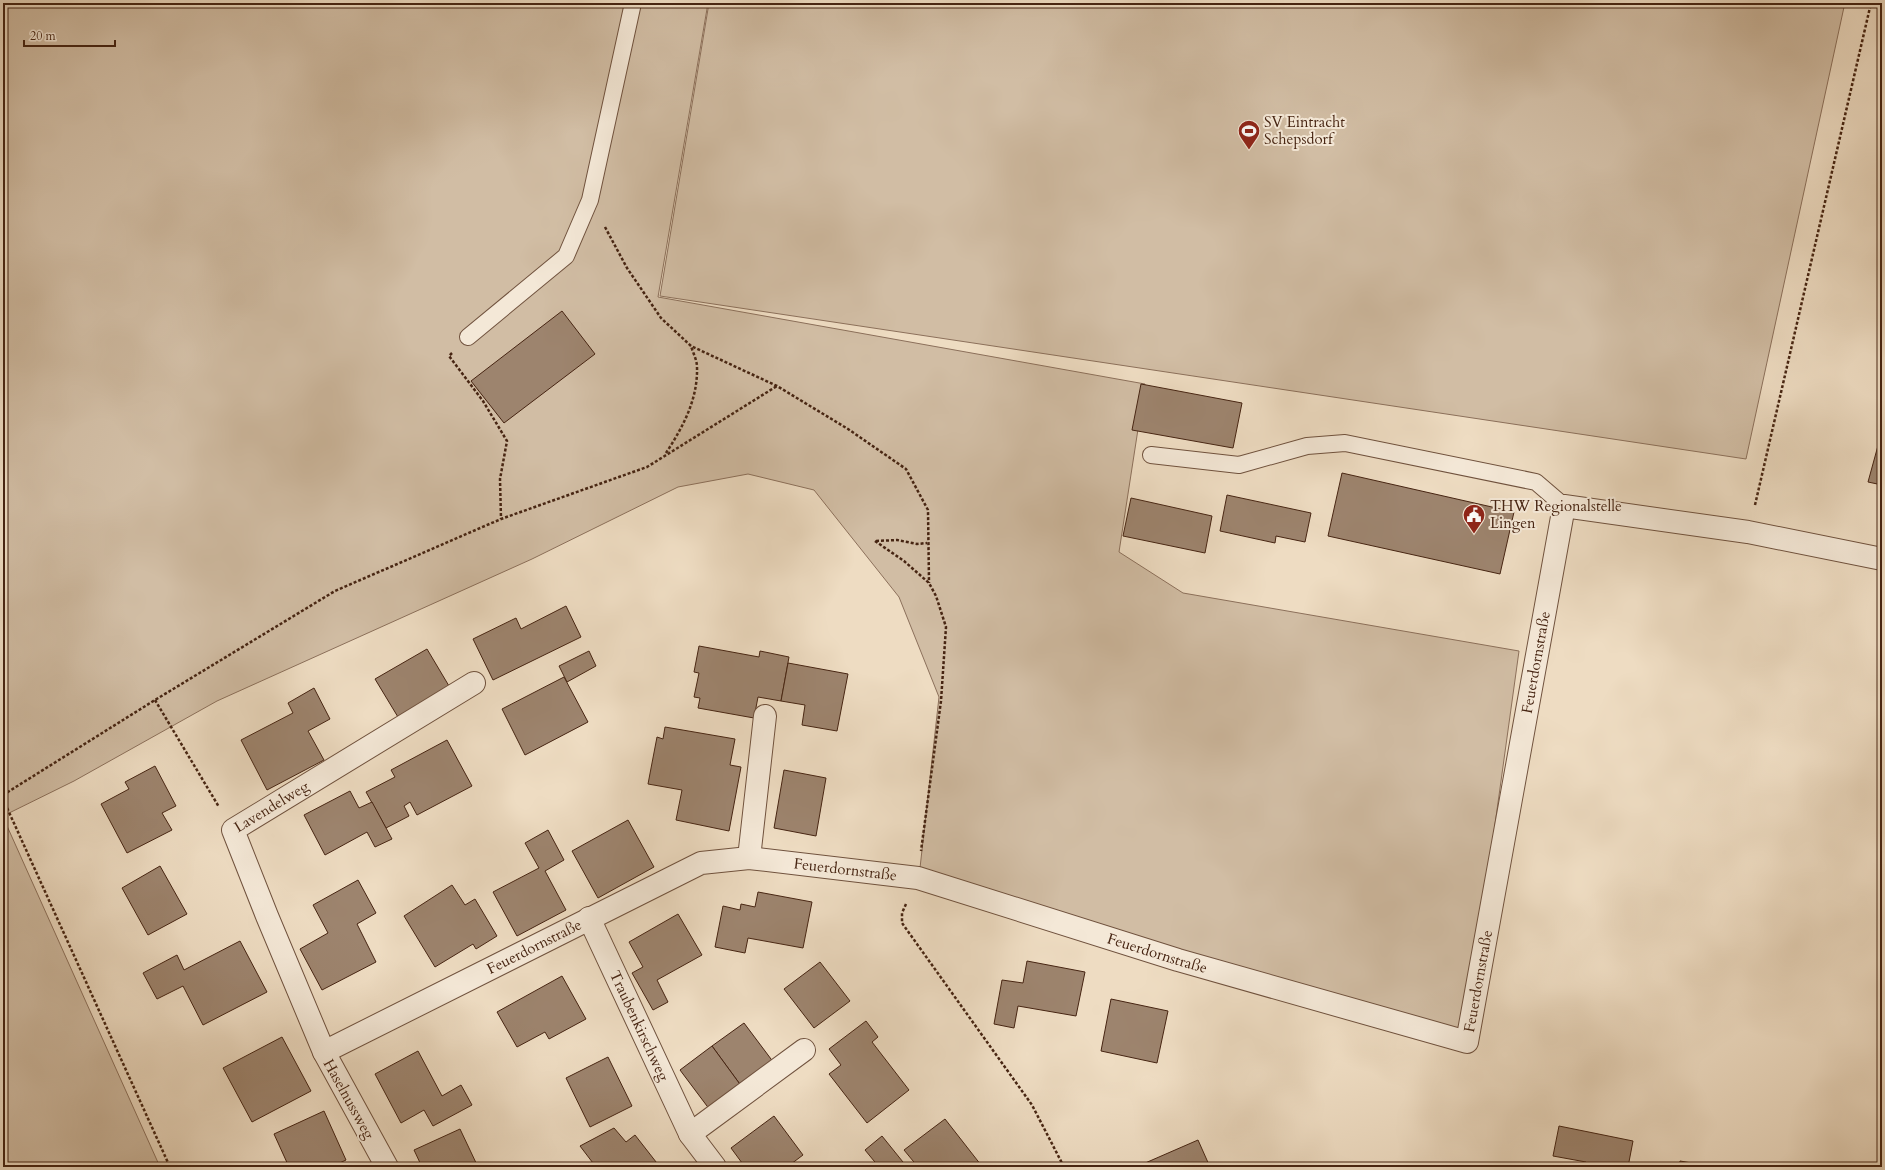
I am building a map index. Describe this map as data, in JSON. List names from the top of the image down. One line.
{"streets":{"street":["Feuerdornstraße","Lavendelweg","Traubenkirschweg","Haselnussweg"]},"crossings":[["Feuerdornstraße","Lavendelweg"],["Feuerdornstraße","Traubenkirschweg"],["Feuerdornstraße","Haselnussweg"],["Lavendelweg","Haselnussweg"]],"places":{"sports":["SV Eintracht Schepsdorf"],"public building":["THW Regionalstelle Lingen"]},"scale_bar":"20 m"}
